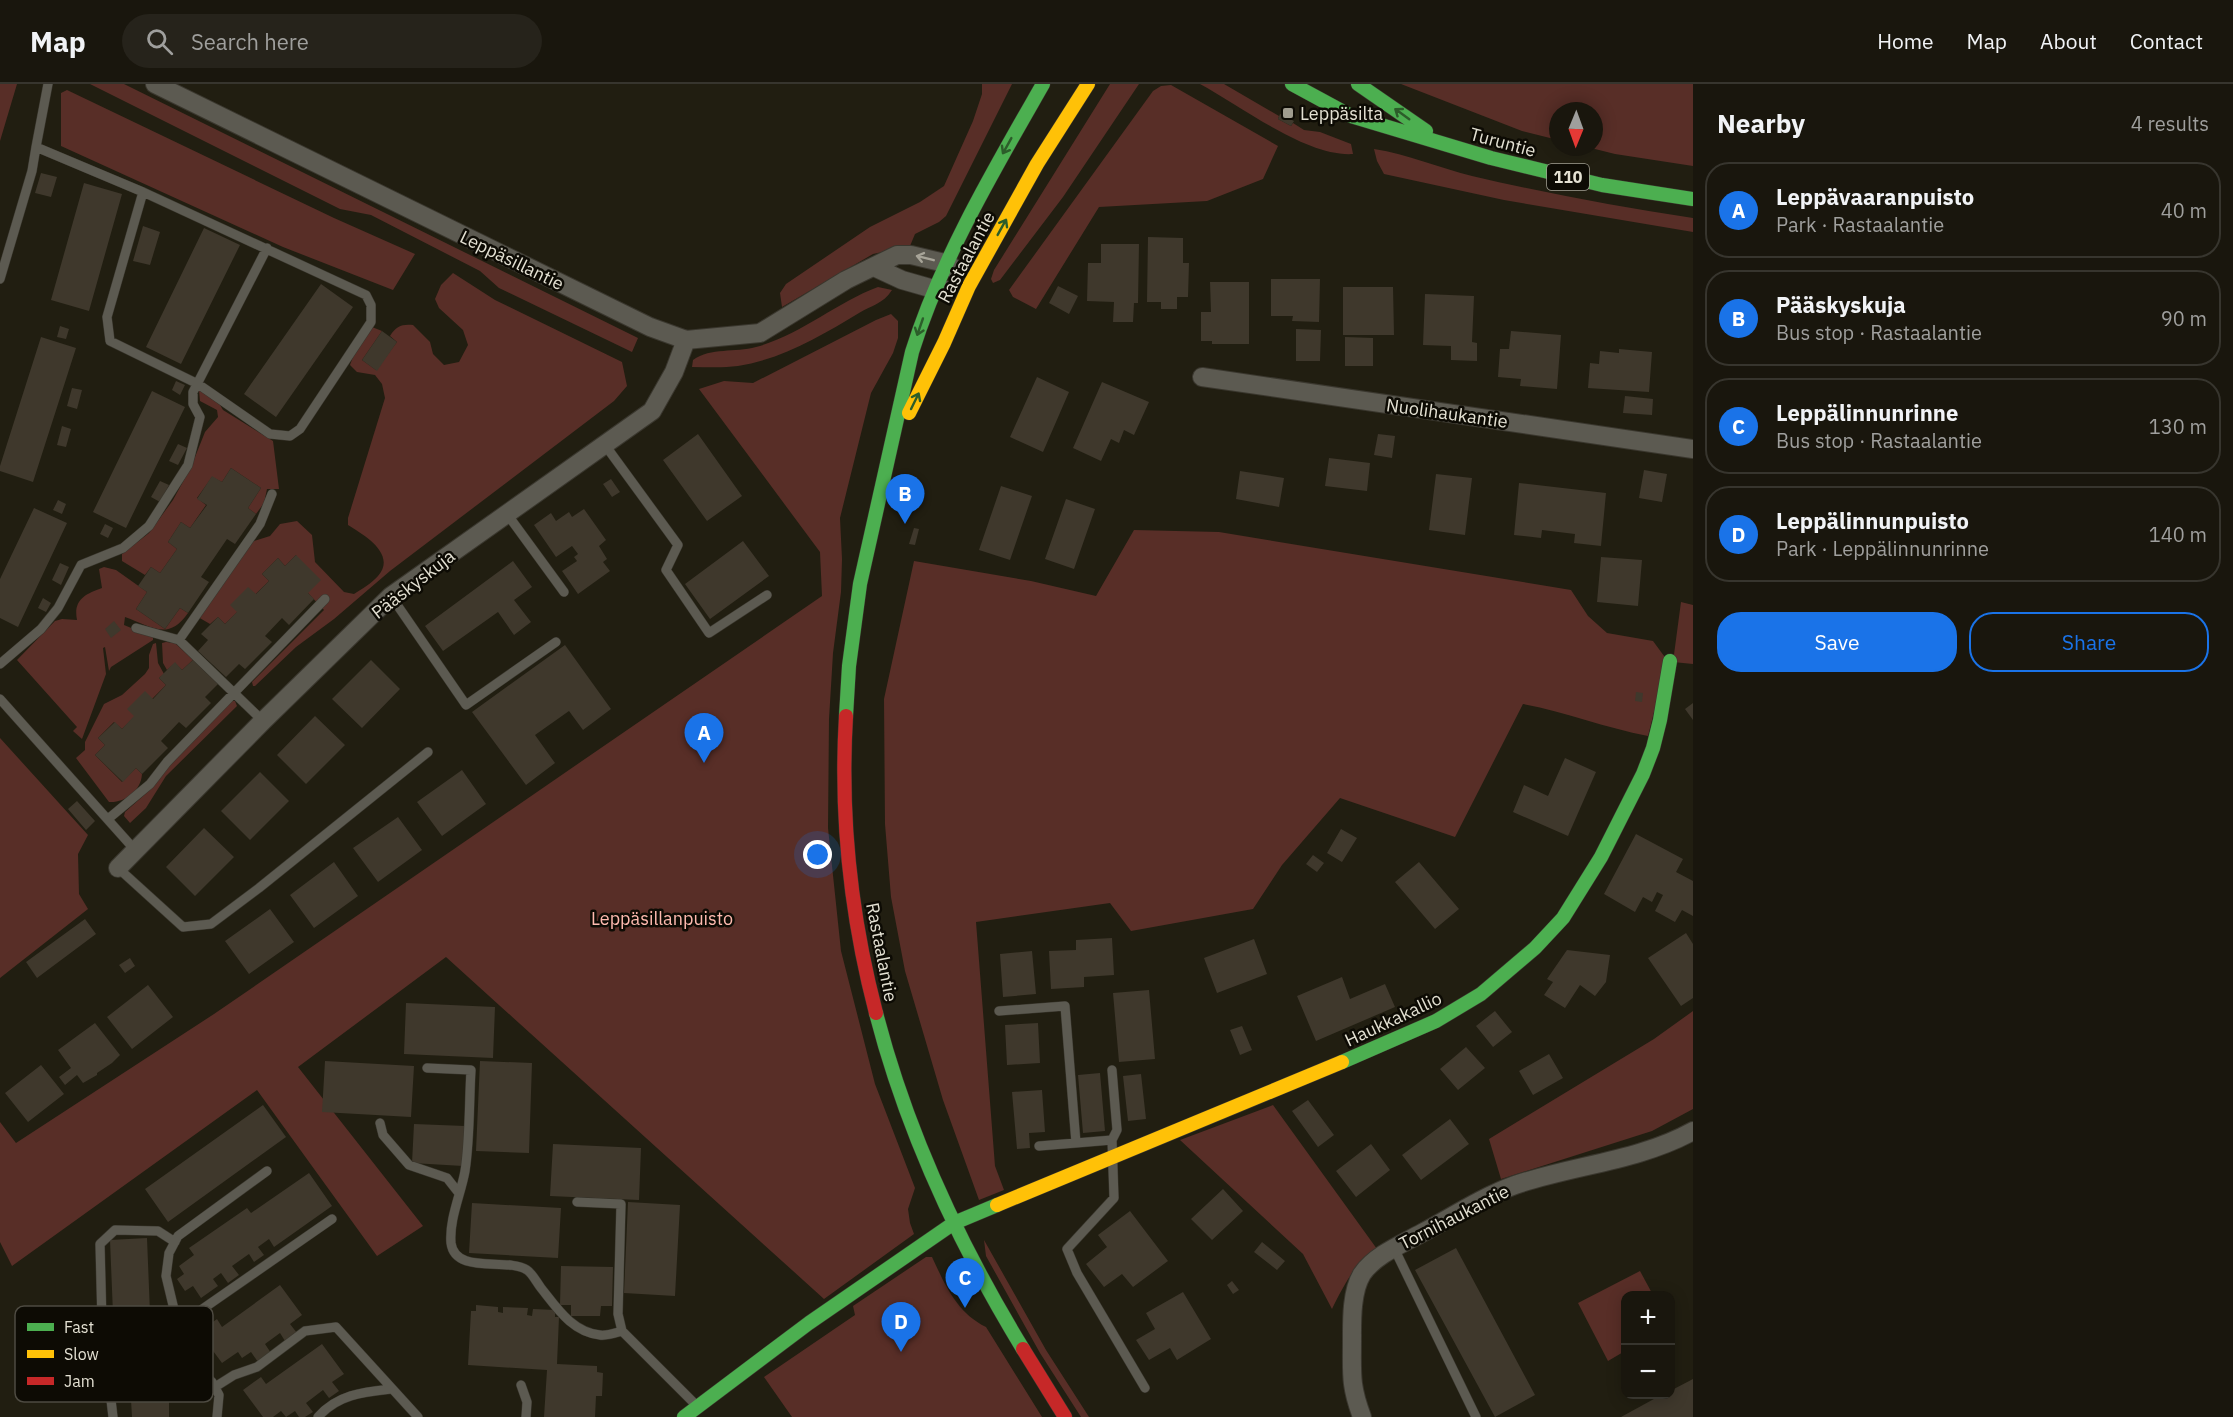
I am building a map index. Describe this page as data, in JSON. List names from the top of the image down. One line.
{"streets":{"main road":["Turuntie","110","Rastaalantie","Haukkakallio"],"street":["Leppäsillantie","Nuolihaukantie","Pääskyskuja","Tornihaukantie"]},"crossings":[["Rastaalantie","Leppäsillantie"],["Rastaalantie","Haukkakallio"],["Leppäsillantie","Pääskyskuja"]],"parks":["Leppäsillanpuisto"],"places":{"transit":["Leppäsilta"]},"legend":["Fast","Slow","Jam"],"north":"bottom","page":{"header":"Map","search":"Search here","nav":["Home","Map","About","Contact"],"heading":["Nearby","4 results"],"list":[{"mark":"A","name":"Leppävaaranpuisto","note":"Park · Rastaalantie","value":"40 m"},{"mark":"B","name":"Pääskyskuja","note":"Bus stop · Rastaalantie","value":"90 m"},{"mark":"C","name":"Leppälinnunrinne","note":"Bus stop · Rastaalantie","value":"130 m"},{"mark":"D","name":"Leppälinnunpuisto","note":"Park · Leppälinnunrinne","value":"140 m"}],"pins":["B","A","C","D"],"buttons":["Save","Share"],"map_buttons":["+","−"]}}
